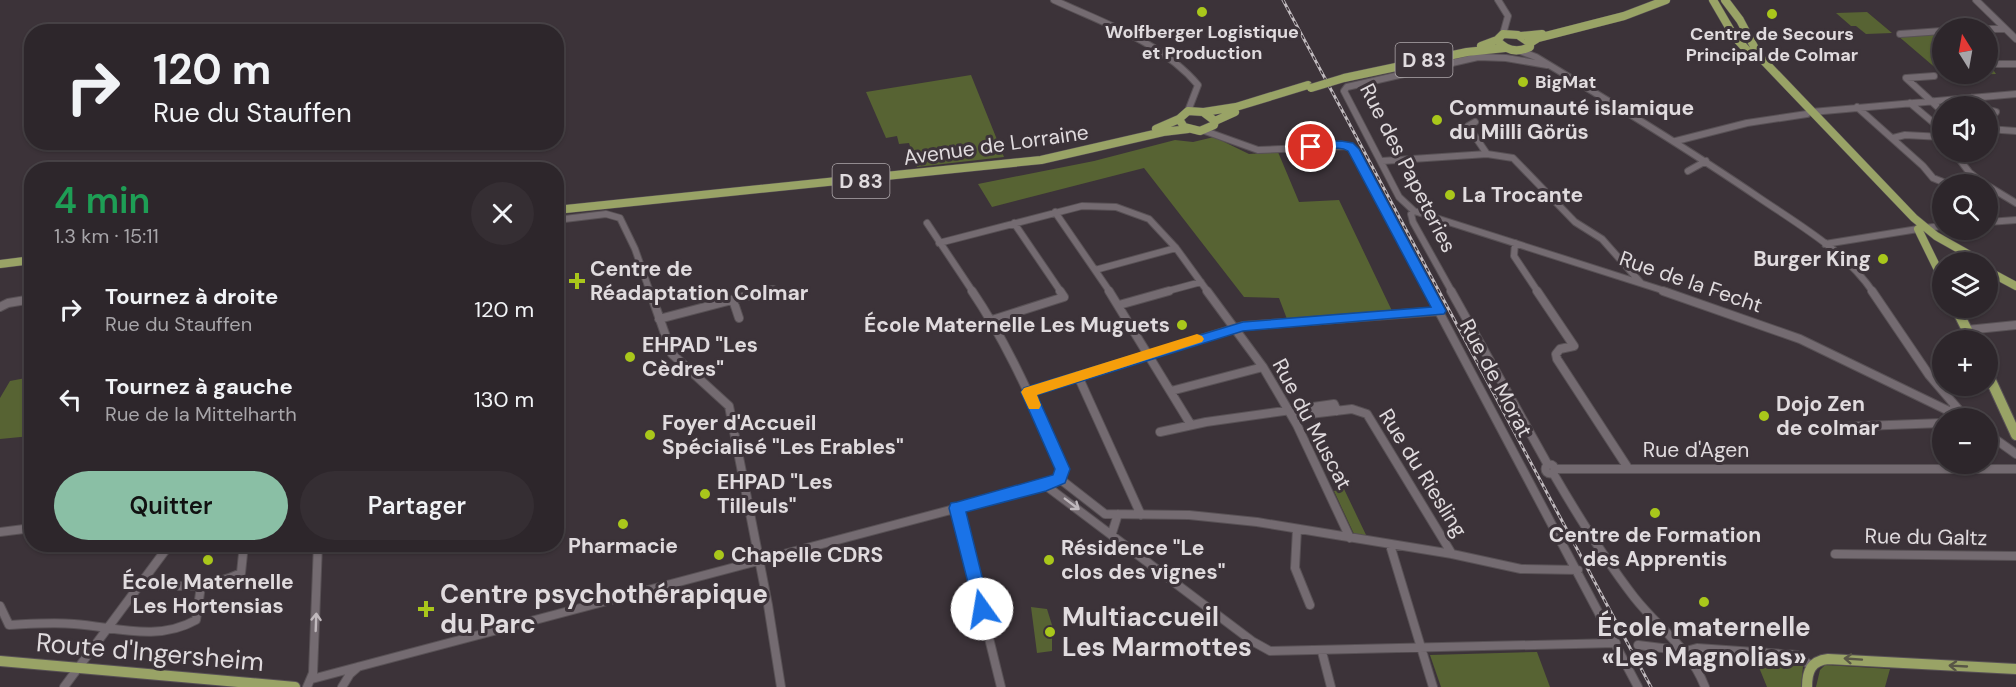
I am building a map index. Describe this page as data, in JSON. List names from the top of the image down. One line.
{"streets":{"main road":["D 83","Avenue de Lorraine","Route d'Ingersheim"],"street":["Rue des Papeteries","Rue de la Fecht","Rue de Morat","Rue du Muscat","Rue d'Agen","Rue du Riesling","Rue du Galtz"]},"crossings":[["D 83","Rue de Morat"],["Avenue de Lorraine","Rue de Morat"],["Rue des Papeteries","Rue de la Fecht"],["Rue des Papeteries","Rue d'Agen"],["Rue du Muscat","Rue du Riesling"]],"places":{"other":["Wolfberger Logistique et Production","Centre de Secours Principal de Colmar","BigMat","Communauté islamique du Milli Görüs","La Trocante","Burger King","École Maternelle Les Muguets","EHPAD \"Les Cèdres\"","Dojo Zen de colmar","Foyer d'Accueil Spécialisé \"Les Erables\"","EHPAD \"Les Tilleuls\"","Centre de Formation des Apprentis","Pharmacie","Chapelle CDRS","École Maternelle Les Hortensias","Résidence \"Le clos des vignes\"","École maternelle «Les Magnolias»","Multiaccueil Les Marmottes"],"health":["Centre de Réadaptation Colmar","Centre psychothérapique du Parc"]},"north":"top","page":{"map_buttons":["+","−"],"turn":["120 m","Rue du Stauffen"],"heading":["4 min","1.3 km · 15:11"],"list":[{"name":"Tournez à droite","note":"Rue du Stauffen","value":"120 m"},{"name":"Tournez à gauche","note":"Rue de la Mittelharth","value":"130 m"}],"buttons":["Quitter","Partager"]}}
